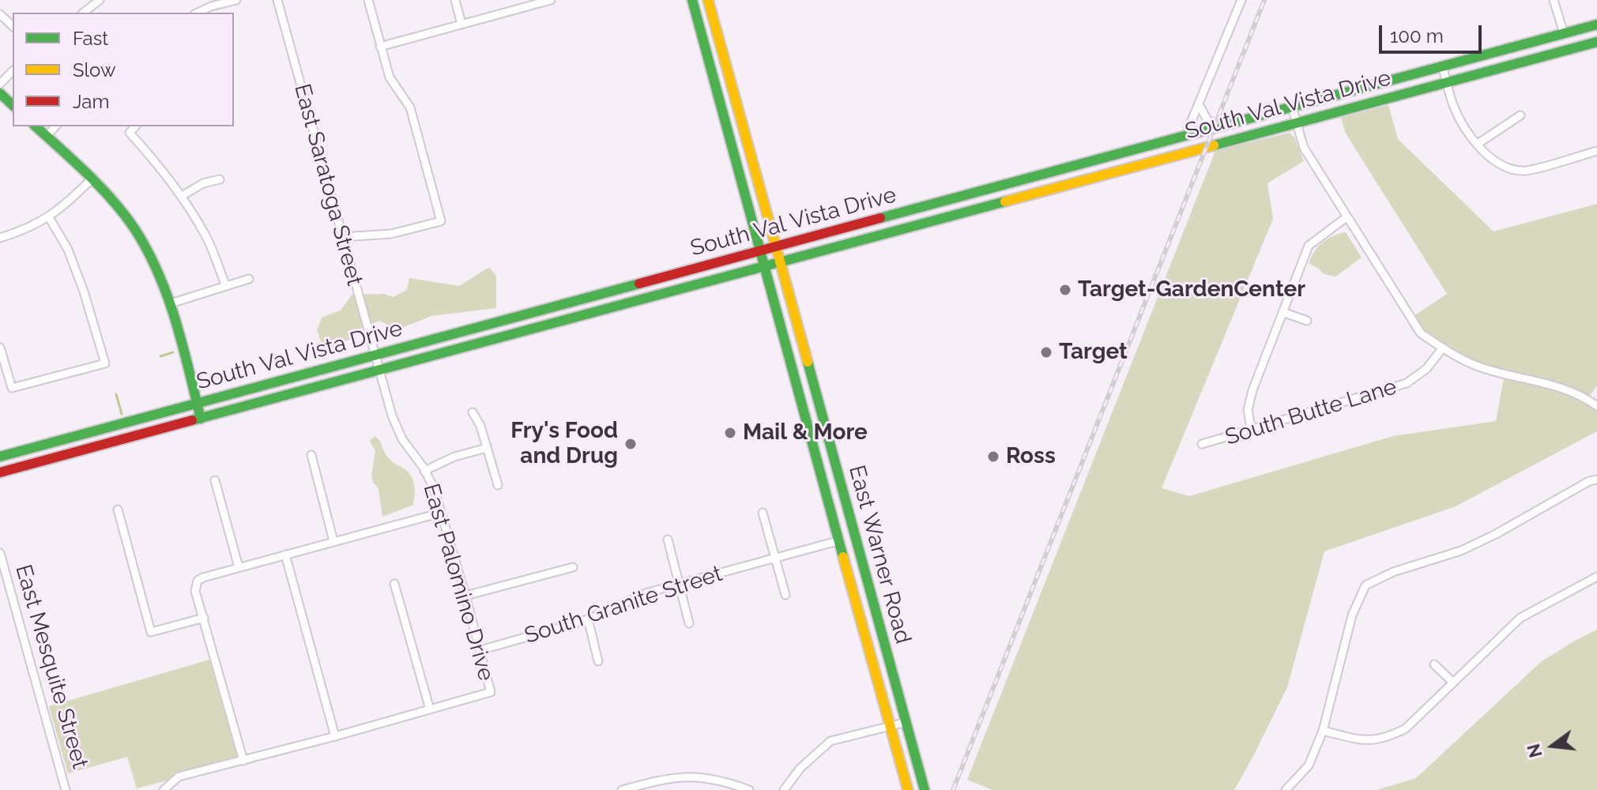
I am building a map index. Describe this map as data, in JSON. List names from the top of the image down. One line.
{"streets":{"main road":["South Val Vista Drive","East Warner Road"],"street":["East Saratoga Street","South Butte Lane","East Palomino Drive","South Granite Street","East Mesquite Street"]},"crossings":[["South Val Vista Drive","East Saratoga Street"],["South Val Vista Drive","East Warner Road"],["South Val Vista Drive","East Palomino Drive"],["East Saratoga Street","East Palomino Drive"],["East Warner Road","South Granite Street"],["East Palomino Drive","South Granite Street"]],"places":["Target-GardenCenter","Target","Mail & More","Fry's Food and Drug","Ross"],"legend":["Fast","Slow","Jam"],"scale_bar":"100 m","north":"left"}
